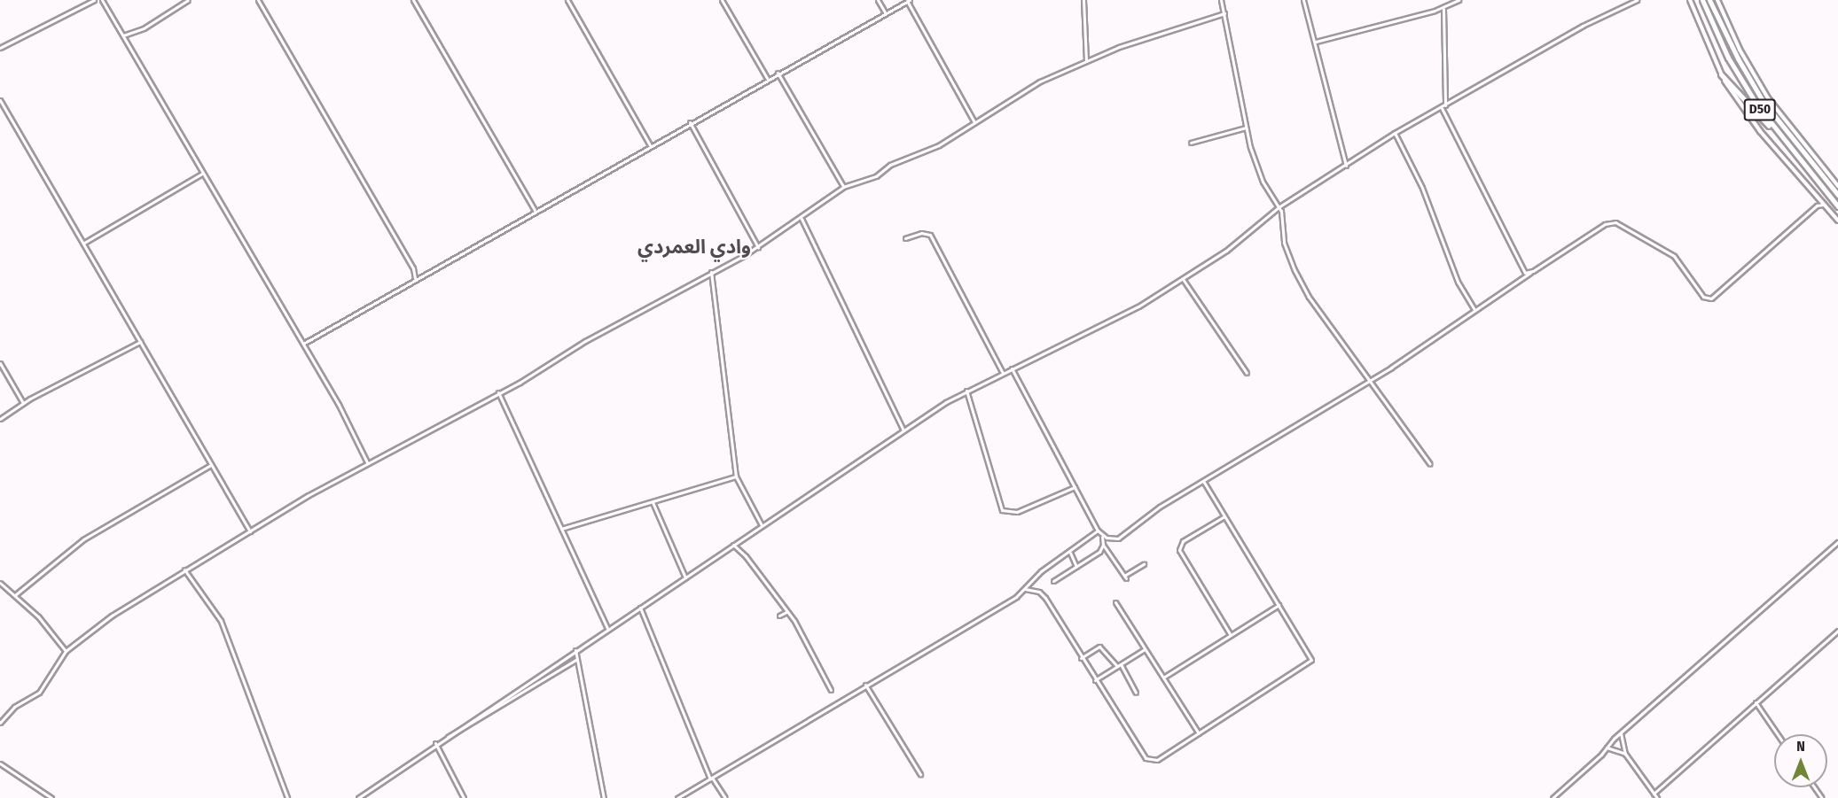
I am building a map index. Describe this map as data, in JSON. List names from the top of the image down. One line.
{"streets":{"main road":["D50"]},"districts":["وادي العمردي"],"north":"top"}
